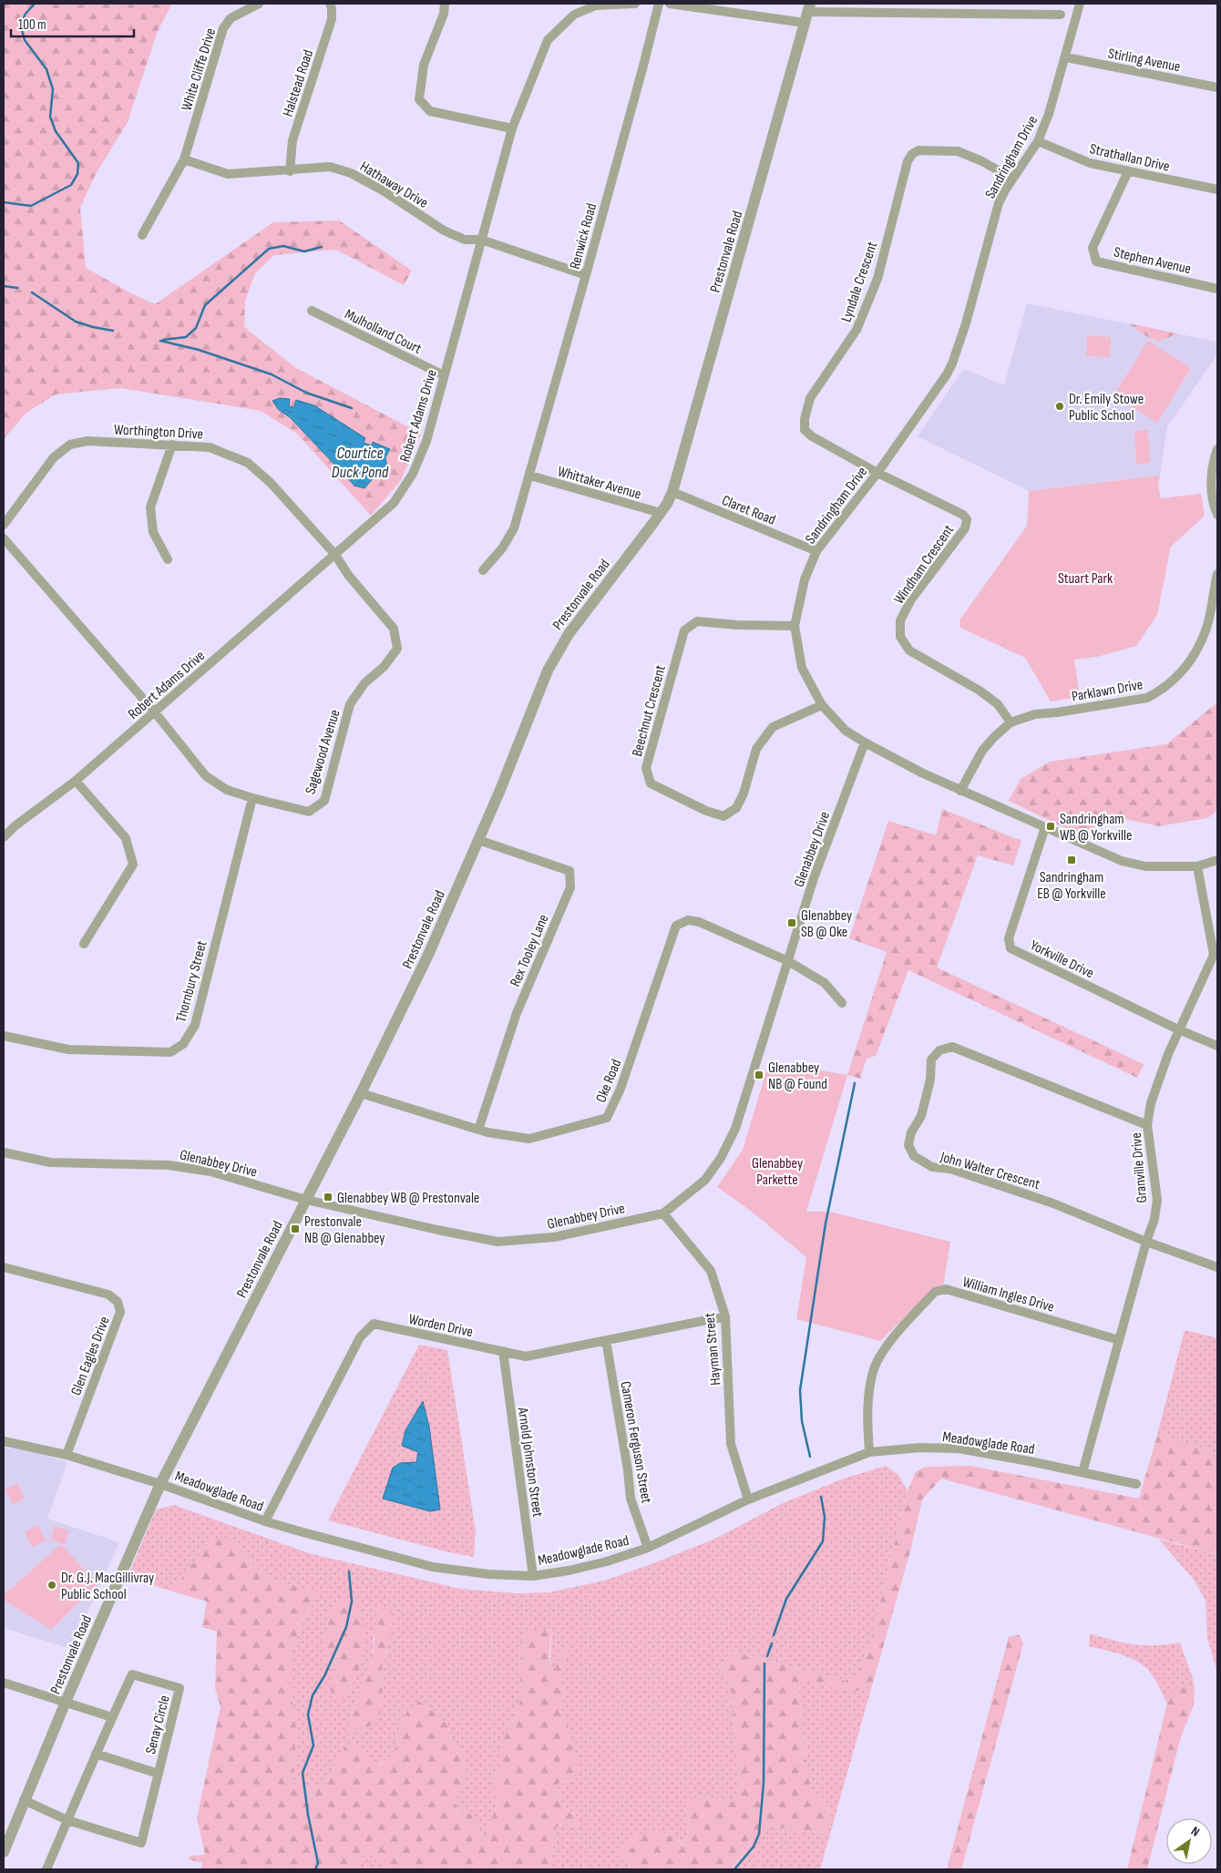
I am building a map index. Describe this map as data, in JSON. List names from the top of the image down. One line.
{"streets":{"street":["Stirling Avenue","White Cliffe Drive","Halstead Road","Sandringham Drive","Strathallan Drive","Hathaway Drive","Renwick Road","Prestonvale Road","Stephen Avenue","Lyndale Crescent","Mulholland Court","Robert Adams Drive","Worthington Drive","Whittaker Avenue","Claret Road","Windham Crescent","Parklawn Drive","Beechnut Crescent","Sagewood Avenue","Glenabbey Drive","Rex Tooley Lane","Yorkville Drive","Thornbury Street","Oke Road","Granville Drive","John Walter Crescent","William Ingles Drive","Worden Drive","Hayman Street","Glen Eagles Drive","Cameron Ferguson Street","Meadowglade Road","Arnold Johnston Street","Senay Circle"]},"crossings":[["Stirling Avenue","Sandringham Drive"],["White Cliffe Drive","Hathaway Drive"],["Halstead Road","Hathaway Drive"],["Sandringham Drive","Strathallan Drive"],["Sandringham Drive","Lyndale Crescent"],["Sandringham Drive","Claret Road"],["Sandringham Drive","Windham Crescent"],["Sandringham Drive","Parklawn Drive"],["Sandringham Drive","Beechnut Crescent"],["Sandringham Drive","Glenabbey Drive"],["Sandringham Drive","Yorkville Drive"],["Sandringham Drive","Granville Drive"],["Strathallan Drive","Stephen Avenue"],["Hathaway Drive","Renwick Road"],["Hathaway Drive","Robert Adams Drive"],["Renwick Road","Whittaker Avenue"],["Prestonvale Road","Whittaker Avenue"],["Prestonvale Road","Claret Road"],["Prestonvale Road","Glenabbey Drive"],["Prestonvale Road","Rex Tooley Lane"],["Prestonvale Road","Oke Road"],["Prestonvale Road","Meadowglade Road"],["Prestonvale Road","Senay Circle"],["Lyndale Crescent","Windham Crescent"],["Mulholland Court","Robert Adams Drive"],["Robert Adams Drive","Worthington Drive"],["Robert Adams Drive","Sagewood Avenue"],["Worthington Drive","Sagewood Avenue"],["Windham Crescent","Parklawn Drive"],["Sagewood Avenue","Thornbury Street"],["Glenabbey Drive","Oke Road"],["Glenabbey Drive","Hayman Street"],["Rex Tooley Lane","Oke Road"],["Yorkville Drive","Granville Drive"],["Granville Drive","John Walter Crescent"],["Granville Drive","William Ingles Drive"],["Granville Drive","Meadowglade Road"],["William Ingles Drive","Meadowglade Road"],["Worden Drive","Hayman Street"],["Worden Drive","Cameron Ferguson Street"],["Worden Drive","Meadowglade Road"],["Worden Drive","Arnold Johnston Street"],["Hayman Street","Meadowglade Road"],["Glen Eagles Drive","Meadowglade Road"],["Cameron Ferguson Street","Meadowglade Road"],["Meadowglade Road","Arnold Johnston Street"]],"water":["Courtice Duck Pond"],"parks":["Stuart Park","Glenabbey Parkette"],"places":{"other":["Dr. Emily Stowe Public School","Dr. G.J. MacGillivray Public School"],"transit":["Sandringham WB @ Yorkville","Sandringham EB @ Yorkville","Glenabbey SB @ Oke","Glenabbey NB @ Found","Glenabbey WB @ Prestonvale","Prestonvale NB @ Glenabbey"]},"scale_bar":"100 m","north":"top right"}
